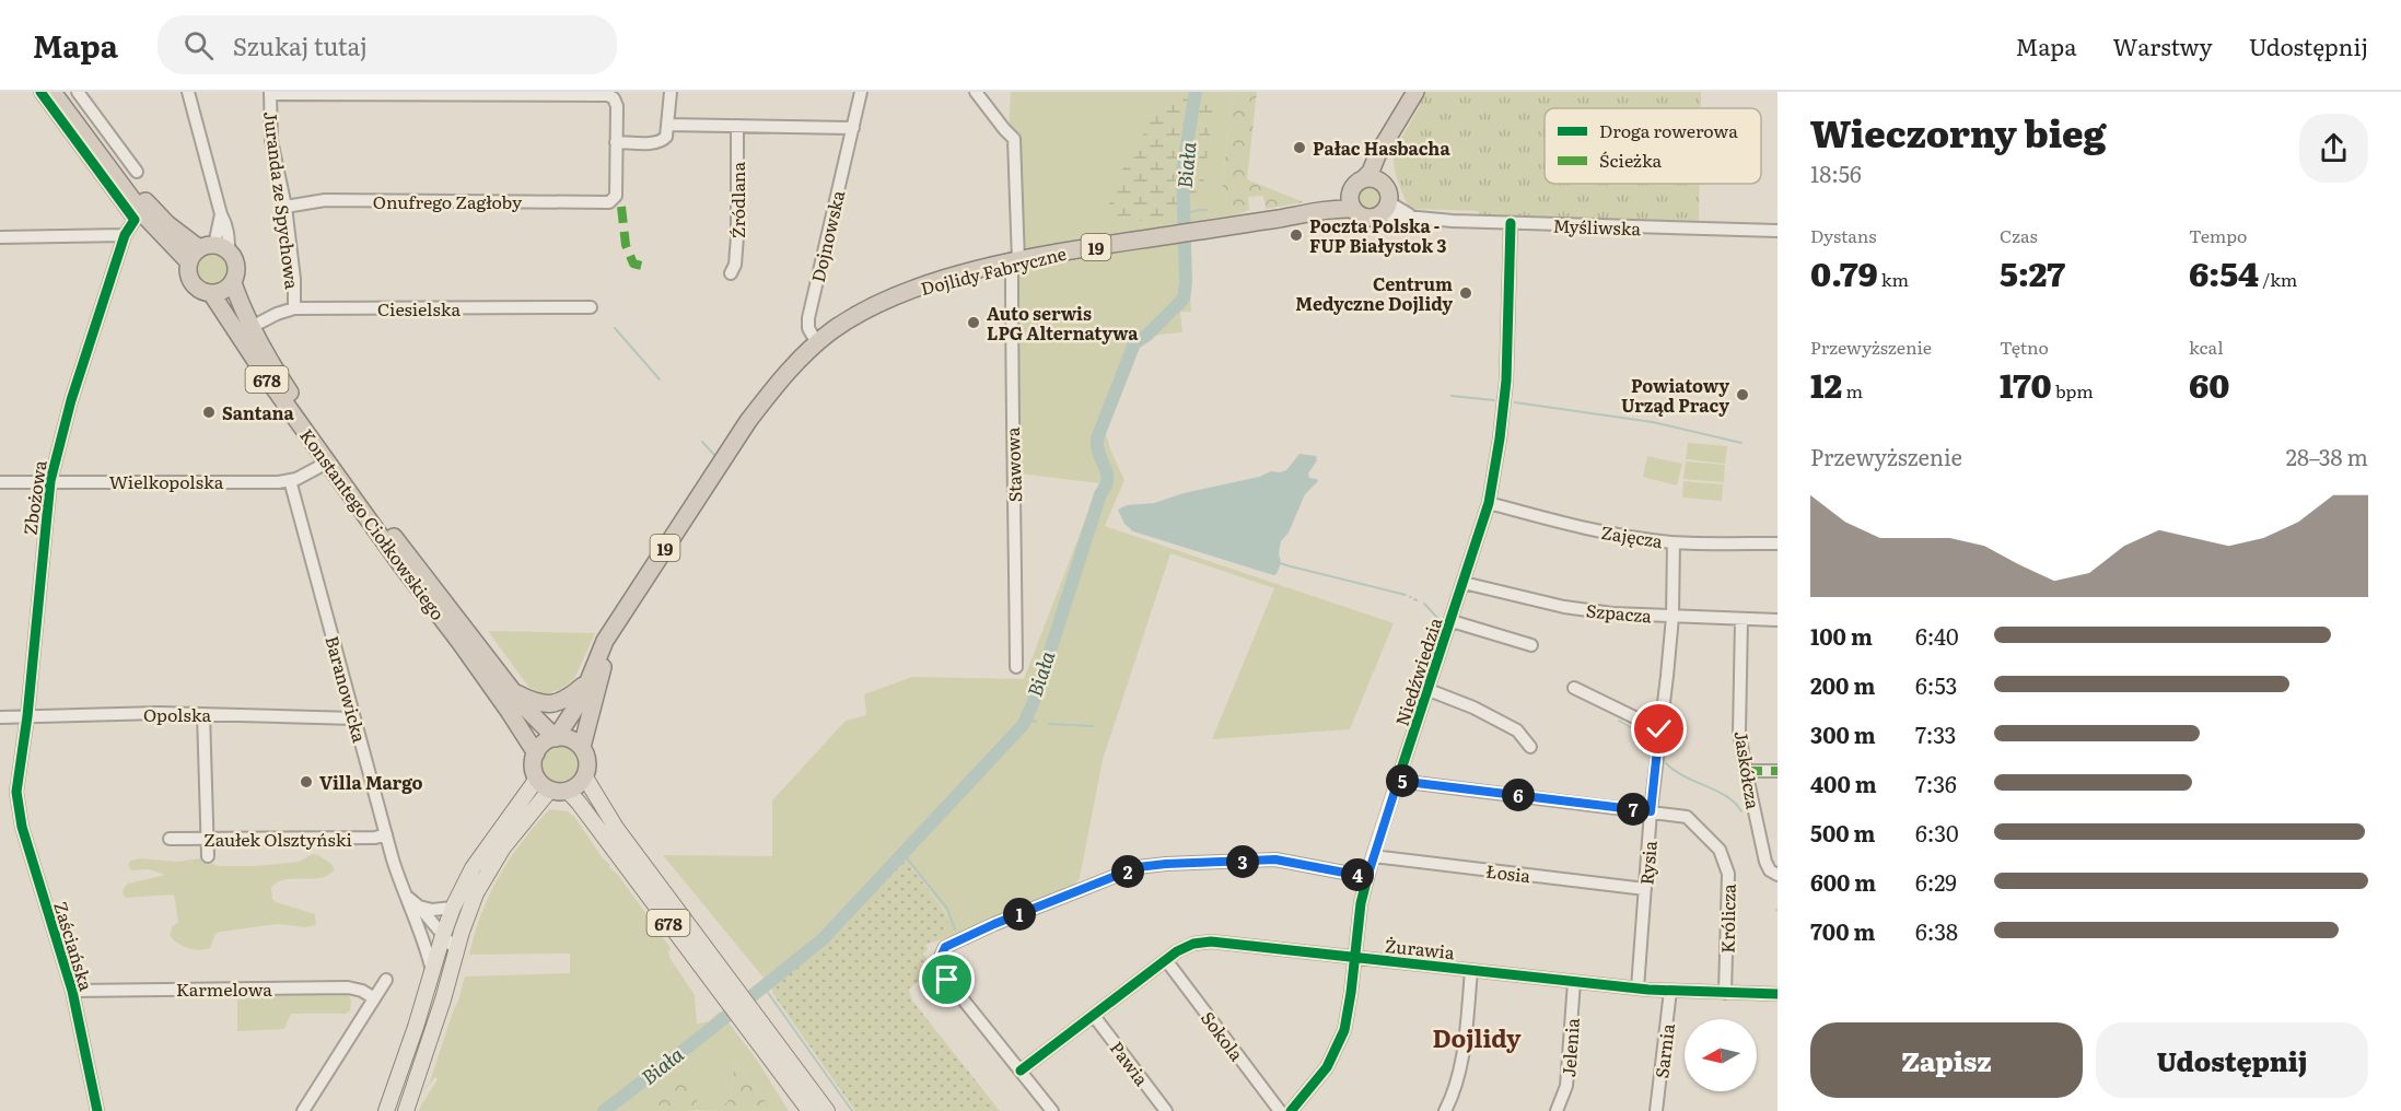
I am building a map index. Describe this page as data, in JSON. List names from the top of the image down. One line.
{"streets":{"highway":["19","Dojlidy Fabryczne","678","Konstantego Ciołkowskiego"],"street":["Juranda ze Spychowa","Źródlana","Onufrego Zagłoby","Myśliwska","Dojnowska","Ciesielska","Stawowa","Wielkopolska","Zbożowa","Zajęcza","Szpacza","Niedźwiedzia","Baranowicka","Opolska","Jaskółcza","Zaułek Olsztyński","Rysia","Łosia","Królicza","Zaściańska","Żurawia","Karmelowa","Sokola","Jelenia","Sarnia","Pawia"]},"crossings":[["Juranda ze Spychowa","Onufrego Zagłoby"],["Juranda ze Spychowa","Ciesielska"],["Myśliwska","19"],["Myśliwska","Dojlidy Fabryczne"],["Myśliwska","Niedźwiedzia"],["Dojnowska","Dojlidy Fabryczne"],["19","Dojlidy Fabryczne"],["19","678"],["19","Konstantego Ciołkowskiego"],["Dojlidy Fabryczne","Stawowa"],["Ciesielska","Konstantego Ciołkowskiego"],["678","Konstantego Ciołkowskiego"],["Wielkopolska","Zbożowa"],["Wielkopolska","Konstantego Ciołkowskiego"],["Wielkopolska","Baranowicka"],["Zbożowa","Opolska"],["Zbożowa","Zaściańska"],["Zajęcza","Niedźwiedzia"],["Zajęcza","Rysia"],["Szpacza","Niedźwiedzia"],["Szpacza","Jaskółcza"],["Szpacza","Rysia"],["Niedźwiedzia","Łosia"],["Niedźwiedzia","Królicza"],["Niedźwiedzia","Żurawia"],["Baranowicka","Opolska"],["Baranowicka","Zaułek Olsztyński"],["Rysia","Łosia"],["Rysia","Królicza"],["Rysia","Żurawia"],["Królicza","Żurawia"],["Zaściańska","Karmelowa"],["Żurawia","Sokola"],["Żurawia","Jelenia"],["Żurawia","Sarnia"],["Żurawia","Pawia"]],"districts":["Dojlidy"],"water":["Biała"],"places":["Pałac Hasbacha","Poczta Polska - FUP Białystok 3","Centrum Medyczne Dojlidy","Auto serwis LPG Alternatywa","Powiatowy Urząd Pracy","Santana","Villa Margo"],"legend":["Droga rowerowa","Ścieżka"],"north":"left","page":{"header":"Mapa","search":"Szukaj tutaj","nav":["Mapa","Warstwy","Udostępnij"],"heading":["Wieczorny bieg","18:56"],"stats":[["Dystans","0.79 km"],["Czas","5:27"],["Tempo","6:54 /km"],["Przewyższenie","12 m"],["Tętno","170 bpm"],["kcal","60"]],"chart":["Przewyższenie","28–38 m"],"list":[{"name":"100 m","note":"6:40"},{"name":"200 m","note":"6:53"},{"name":"300 m","note":"7:33"},{"name":"400 m","note":"7:36"},{"name":"500 m","note":"6:30"},{"name":"600 m","note":"6:29"},{"name":"700 m","note":"6:38"}],"pins":["5","6","7","3","2","4","1"],"buttons":["Zapisz","Udostępnij"]}}
